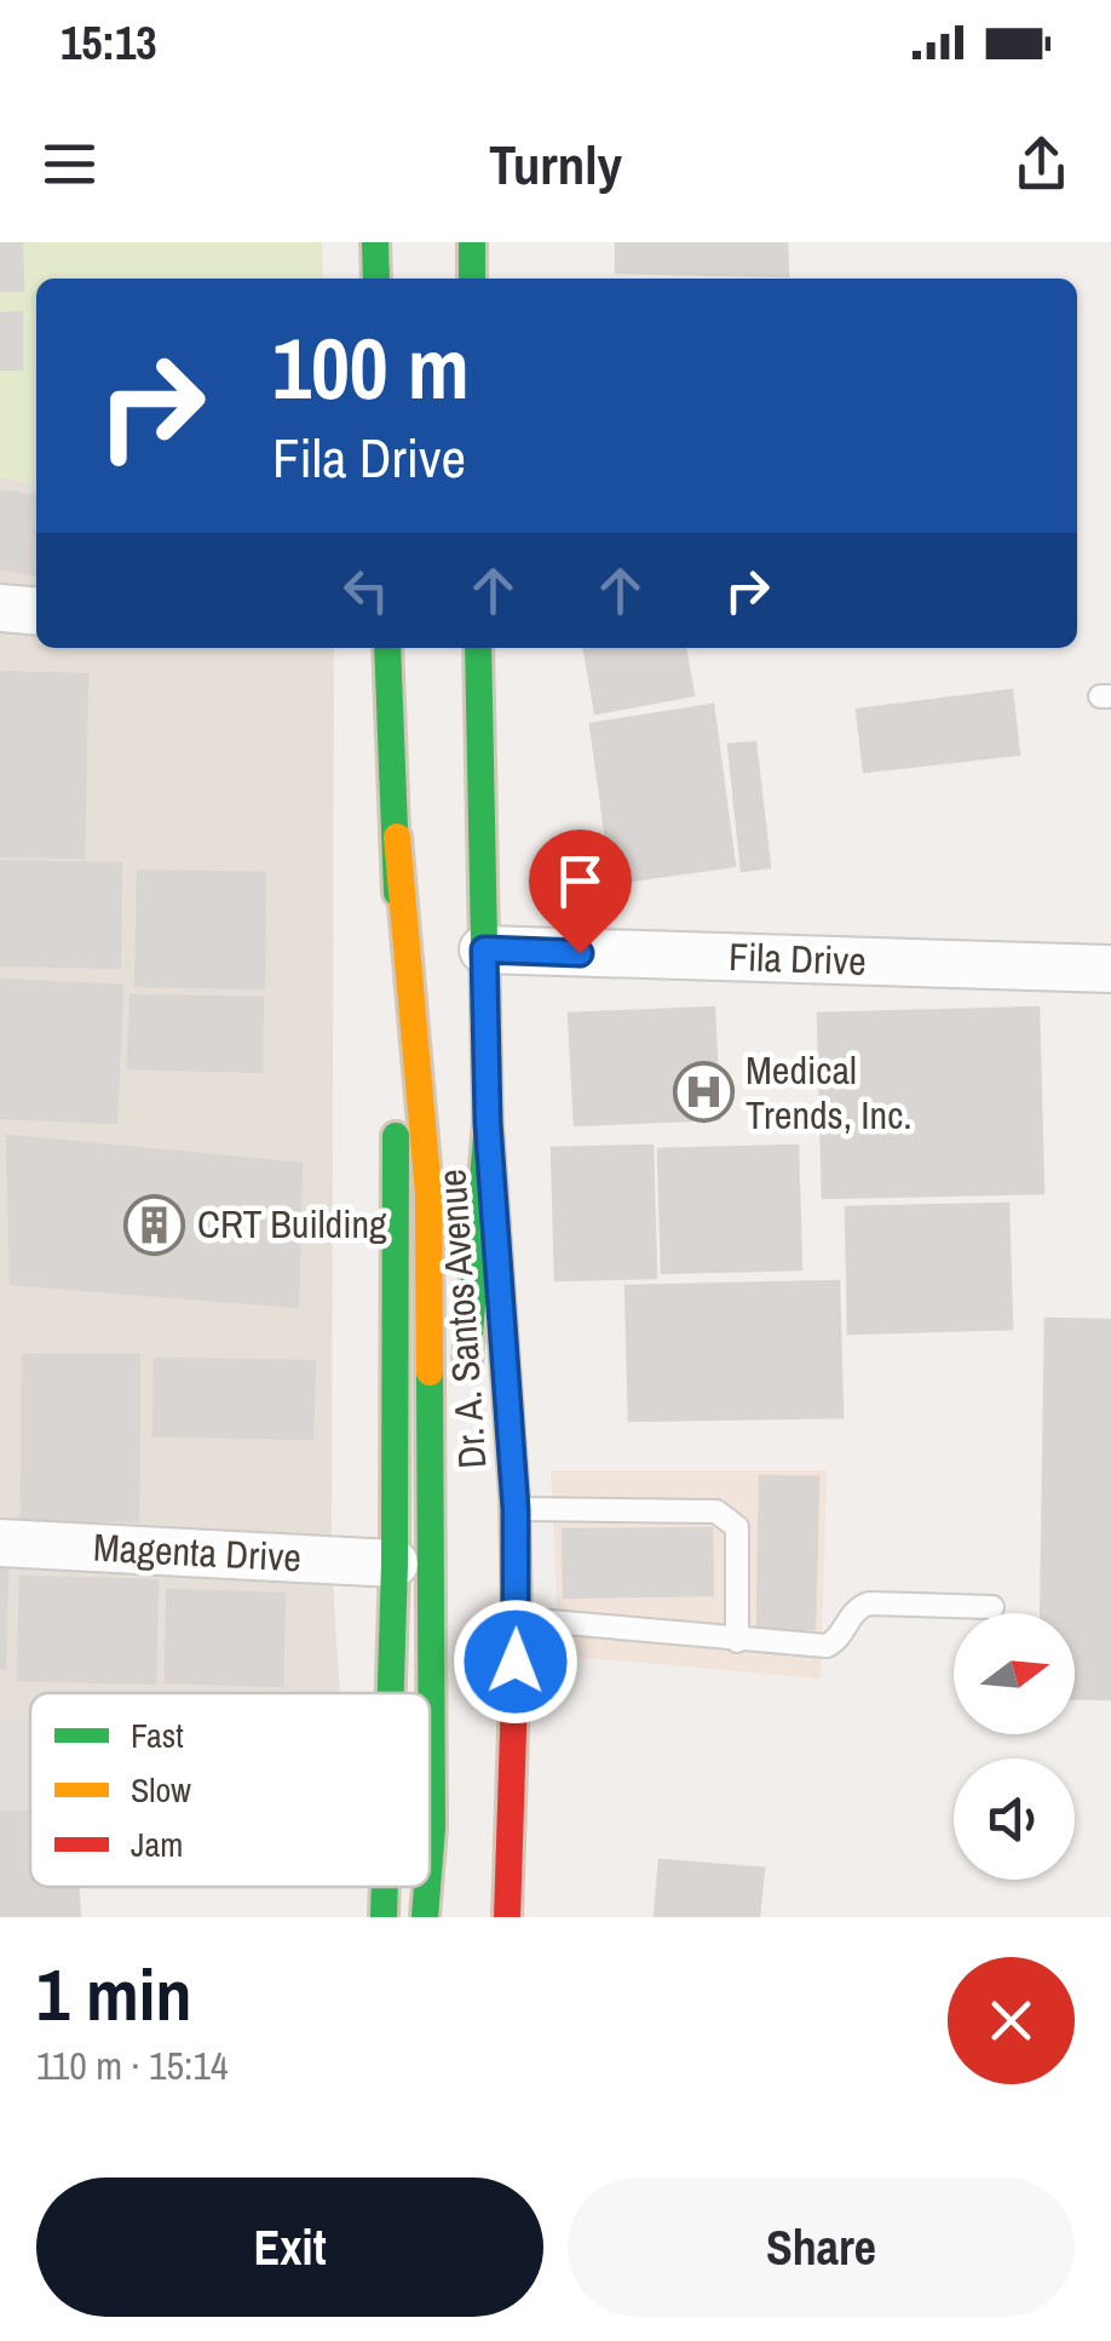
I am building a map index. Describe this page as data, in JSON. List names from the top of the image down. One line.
{"streets":{"main road":["Dr. A. Santos Avenue"],"street":["Fila Drive","Magenta Drive"]},"crossings":[["Fila Drive","Dr. A. Santos Avenue"],["Dr. A. Santos Avenue","Magenta Drive"]],"places":{"hospital":["Medical Trends, Inc."],"building":["CRT Building"]},"legend":["Fast","Slow","Jam"],"north":"right","page":{"status":"15:13","header":"Turnly","turn":["100 m","Fila Drive"],"heading":["1 min","110 m · 15:14"],"buttons":["Exit","Share"]}}
